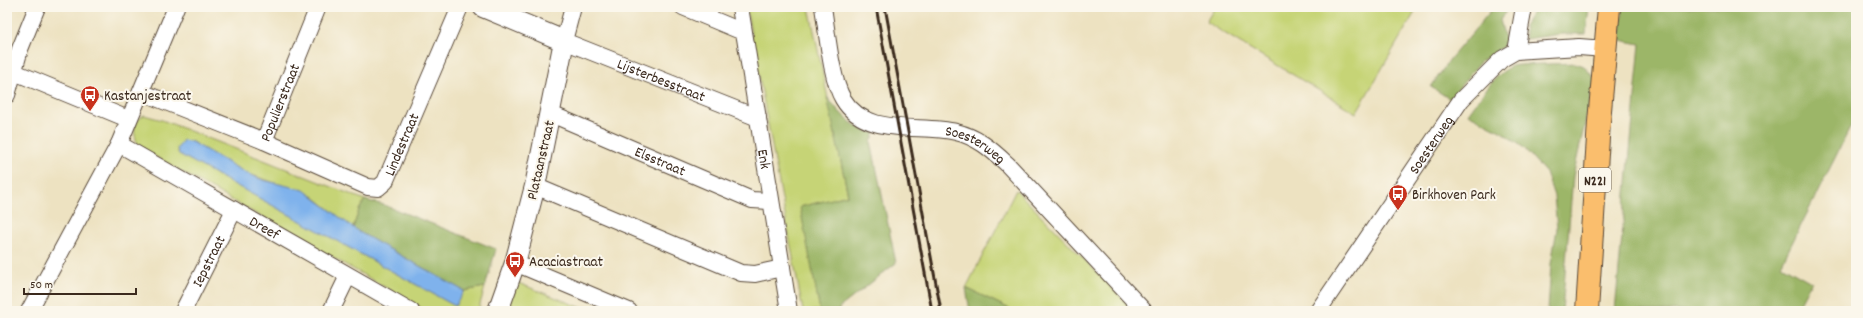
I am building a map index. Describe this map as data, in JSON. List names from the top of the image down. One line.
{"streets":{"main road":["N221"],"street":["Lijsterbesstraat","Populierstraat","Lindestraat","Soesterweg","Enk","Plataanstraat","Elsstraat","Dreef","Iepstraat"]},"crossings":[["Lijsterbesstraat","Enk"],["Lijsterbesstraat","Plataanstraat"],["Populierstraat","Lindestraat"],["Enk","Elsstraat"],["Plataanstraat","Elsstraat"],["Dreef","Iepstraat"]],"places":{"bus stop":["Kastanjestraat","Birkhoven Park","Acaciastraat"]},"scale_bar":"50 m"}
